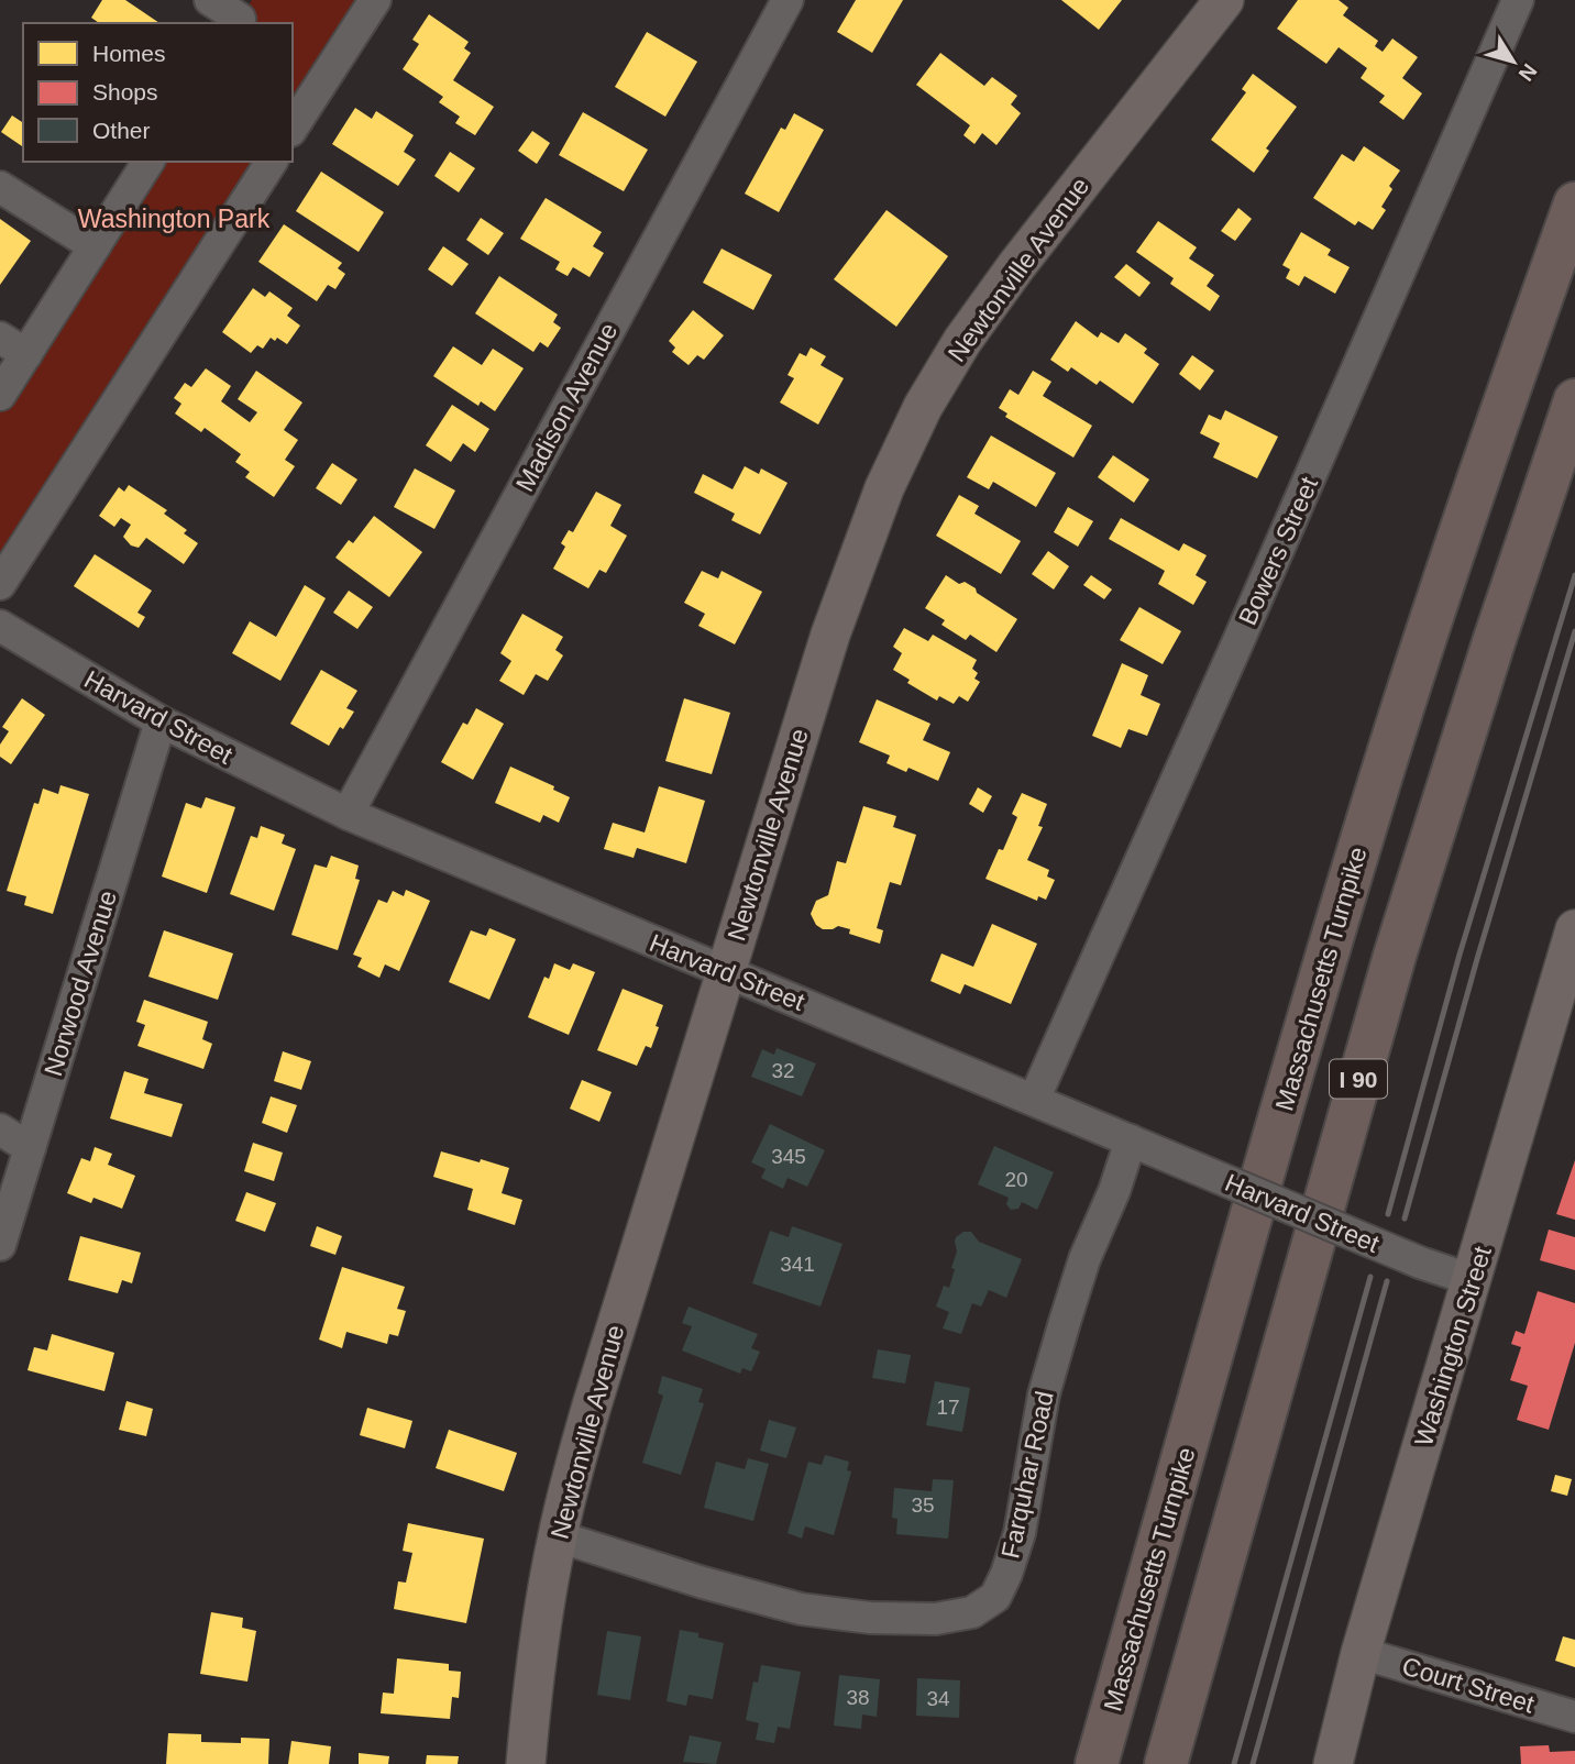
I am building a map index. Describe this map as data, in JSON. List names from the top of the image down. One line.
{"streets":{"highway":["Massachusetts Turnpike","I 90"],"main road":["Newtonville Avenue","Washington Street"],"street":["Madison Avenue","Bowers Street","Harvard Street","Norwood Avenue","Farquhar Road","Court Street"]},"crossings":[["Newtonville Avenue","Harvard Street"],["Newtonville Avenue","Farquhar Road"],["Madison Avenue","Harvard Street"],["Bowers Street","Harvard Street"],["Harvard Street","Norwood Avenue"],["Harvard Street","Washington Street"],["Harvard Street","Farquhar Road"],["Washington Street","Court Street"]],"parks":["Washington Park"],"house_numbers":["32","345","20","341","17","35","38","34"],"legend":["Homes","Shops","Other"],"north":"bottom right"}
